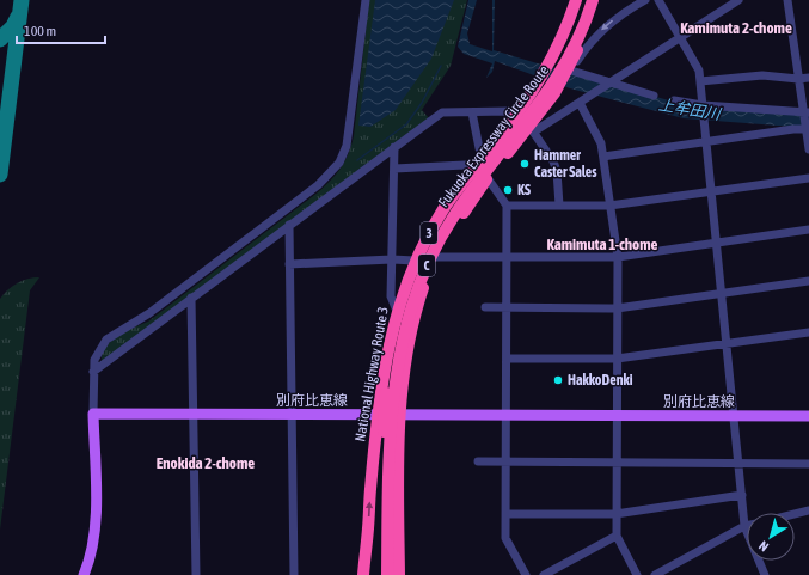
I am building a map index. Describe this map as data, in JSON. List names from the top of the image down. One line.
{"streets":{"highway":["Fukuoka Expressway Circle Route","3","C","National Highway Route 3"],"main road":["別府比恵線"]},"crossings":[["3","別府比恵線"],["National Highway Route 3","別府比恵線"]],"districts":["Kamimuta 2-chome","Kamimuta 1-chome","Enokida 2-chome"],"water":["上牟田川"],"places":["Hammer Caster Sales","KS","HakkoDenki"],"scale_bar":"100 m","north":"bottom left"}
